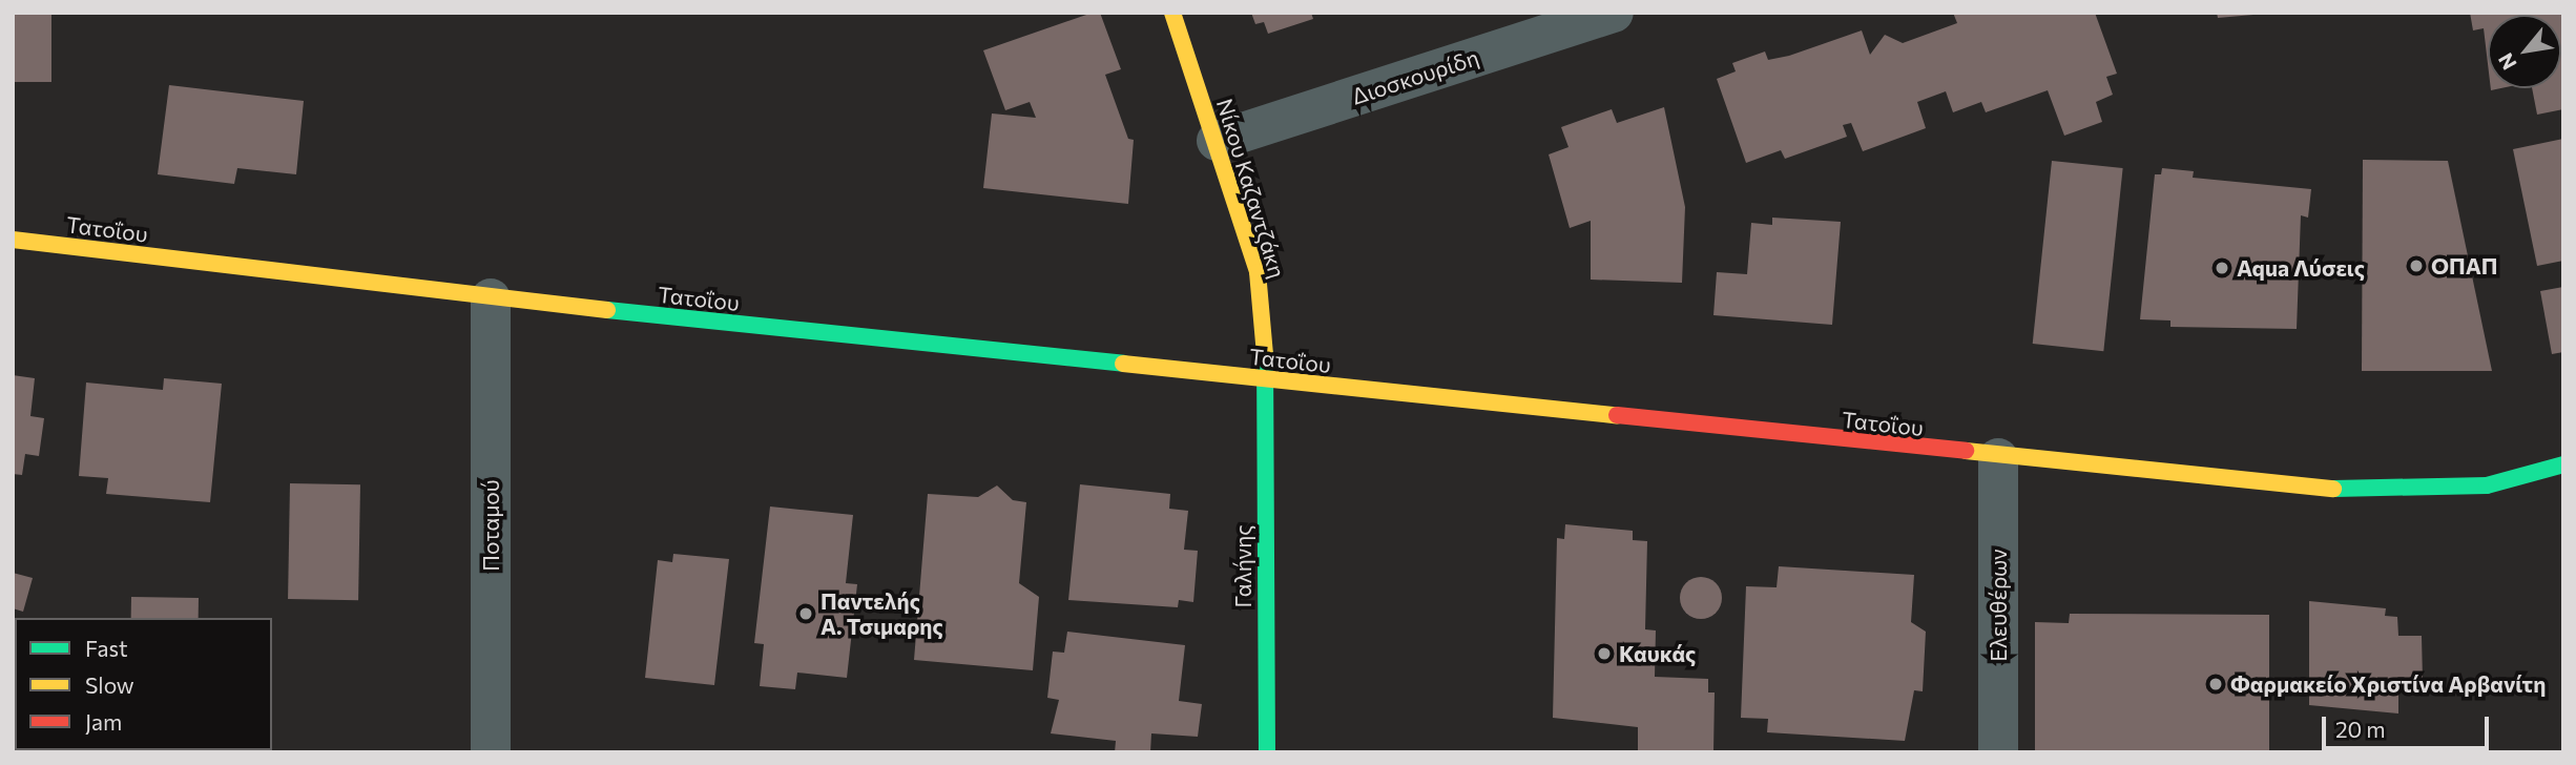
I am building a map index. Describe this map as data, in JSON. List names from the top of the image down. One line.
{"streets":{"main road":["Νίκου Καζαντζάκη","Τατοΐου","Γαλήνης"],"street":["Διοσκουρίδη","Ποταμού","Ελευθέρων"]},"crossings":[["Διοσκουρίδη","Νίκου Καζαντζάκη"],["Νίκου Καζαντζάκη","Τατοΐου"],["Νίκου Καζαντζάκη","Γαλήνης"],["Τατοΐου","Ποταμού"],["Τατοΐου","Γαλήνης"],["Τατοΐου","Ελευθέρων"]],"places":["ΟΠΑΠ","Aqua Λύσεις","Παντελής Α. Τσιμαρης","Καυκάς","Φαρμακείο Χριστίνα Αρβανίτη"],"legend":["Fast","Slow","Jam"],"scale_bar":"20 m","north":"bottom left"}
